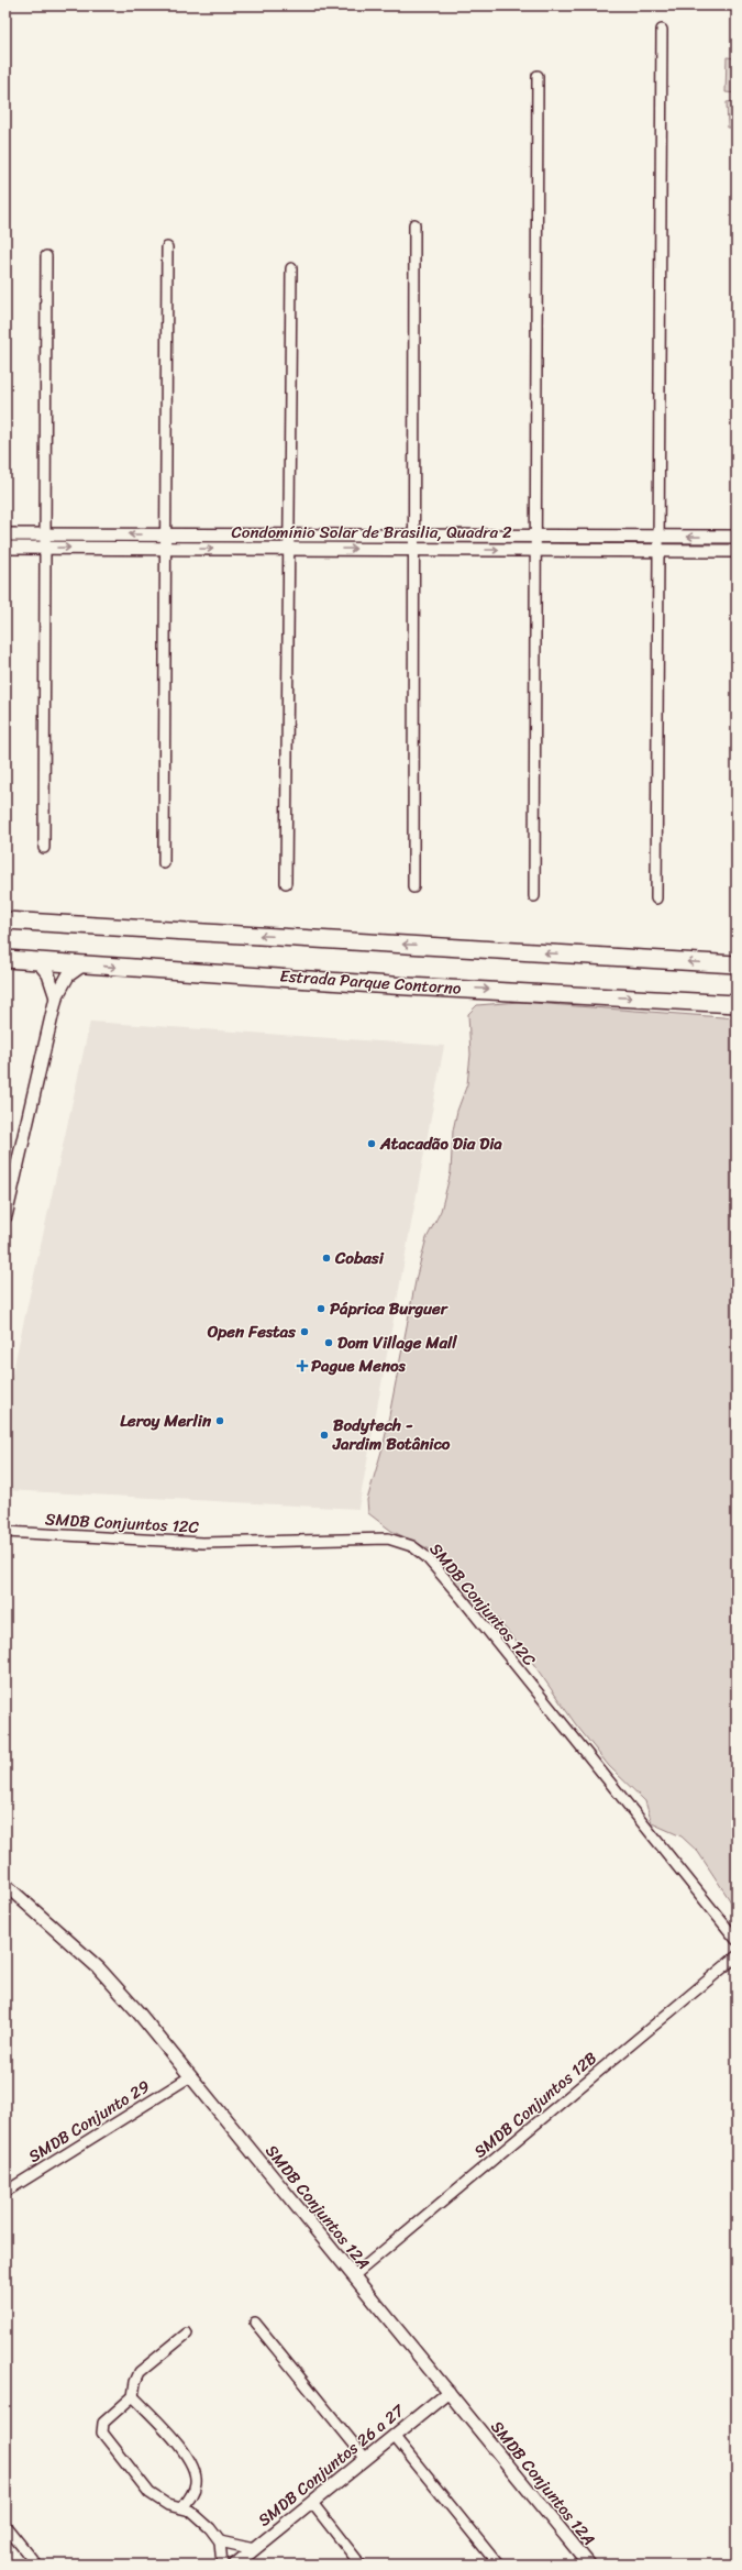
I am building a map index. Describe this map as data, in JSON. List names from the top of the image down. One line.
{"streets":{"highway":["Estrada Parque Contorno"],"street":["Condomínio Solar de Brasilia, Quadra 2","SMDB Conjuntos 12C","SMDB Conjuntos 12B","SMDB Conjunto 29","SMDB Conjuntos 12A","SMDB Conjuntos 26 a 27"]},"crossings":[["SMDB Conjuntos 12B","SMDB Conjuntos 12A"],["SMDB Conjunto 29","SMDB Conjuntos 12A"],["SMDB Conjuntos 12A","SMDB Conjuntos 26 a 27"]],"places":{"other":["Atacadão Dia Dia","Cobasi","Páprica Burguer","Open Festas","Dom Village Mall","Leroy Merlin","Bodytech - Jardim Botânico"],"health":["Pague Menos"]}}
